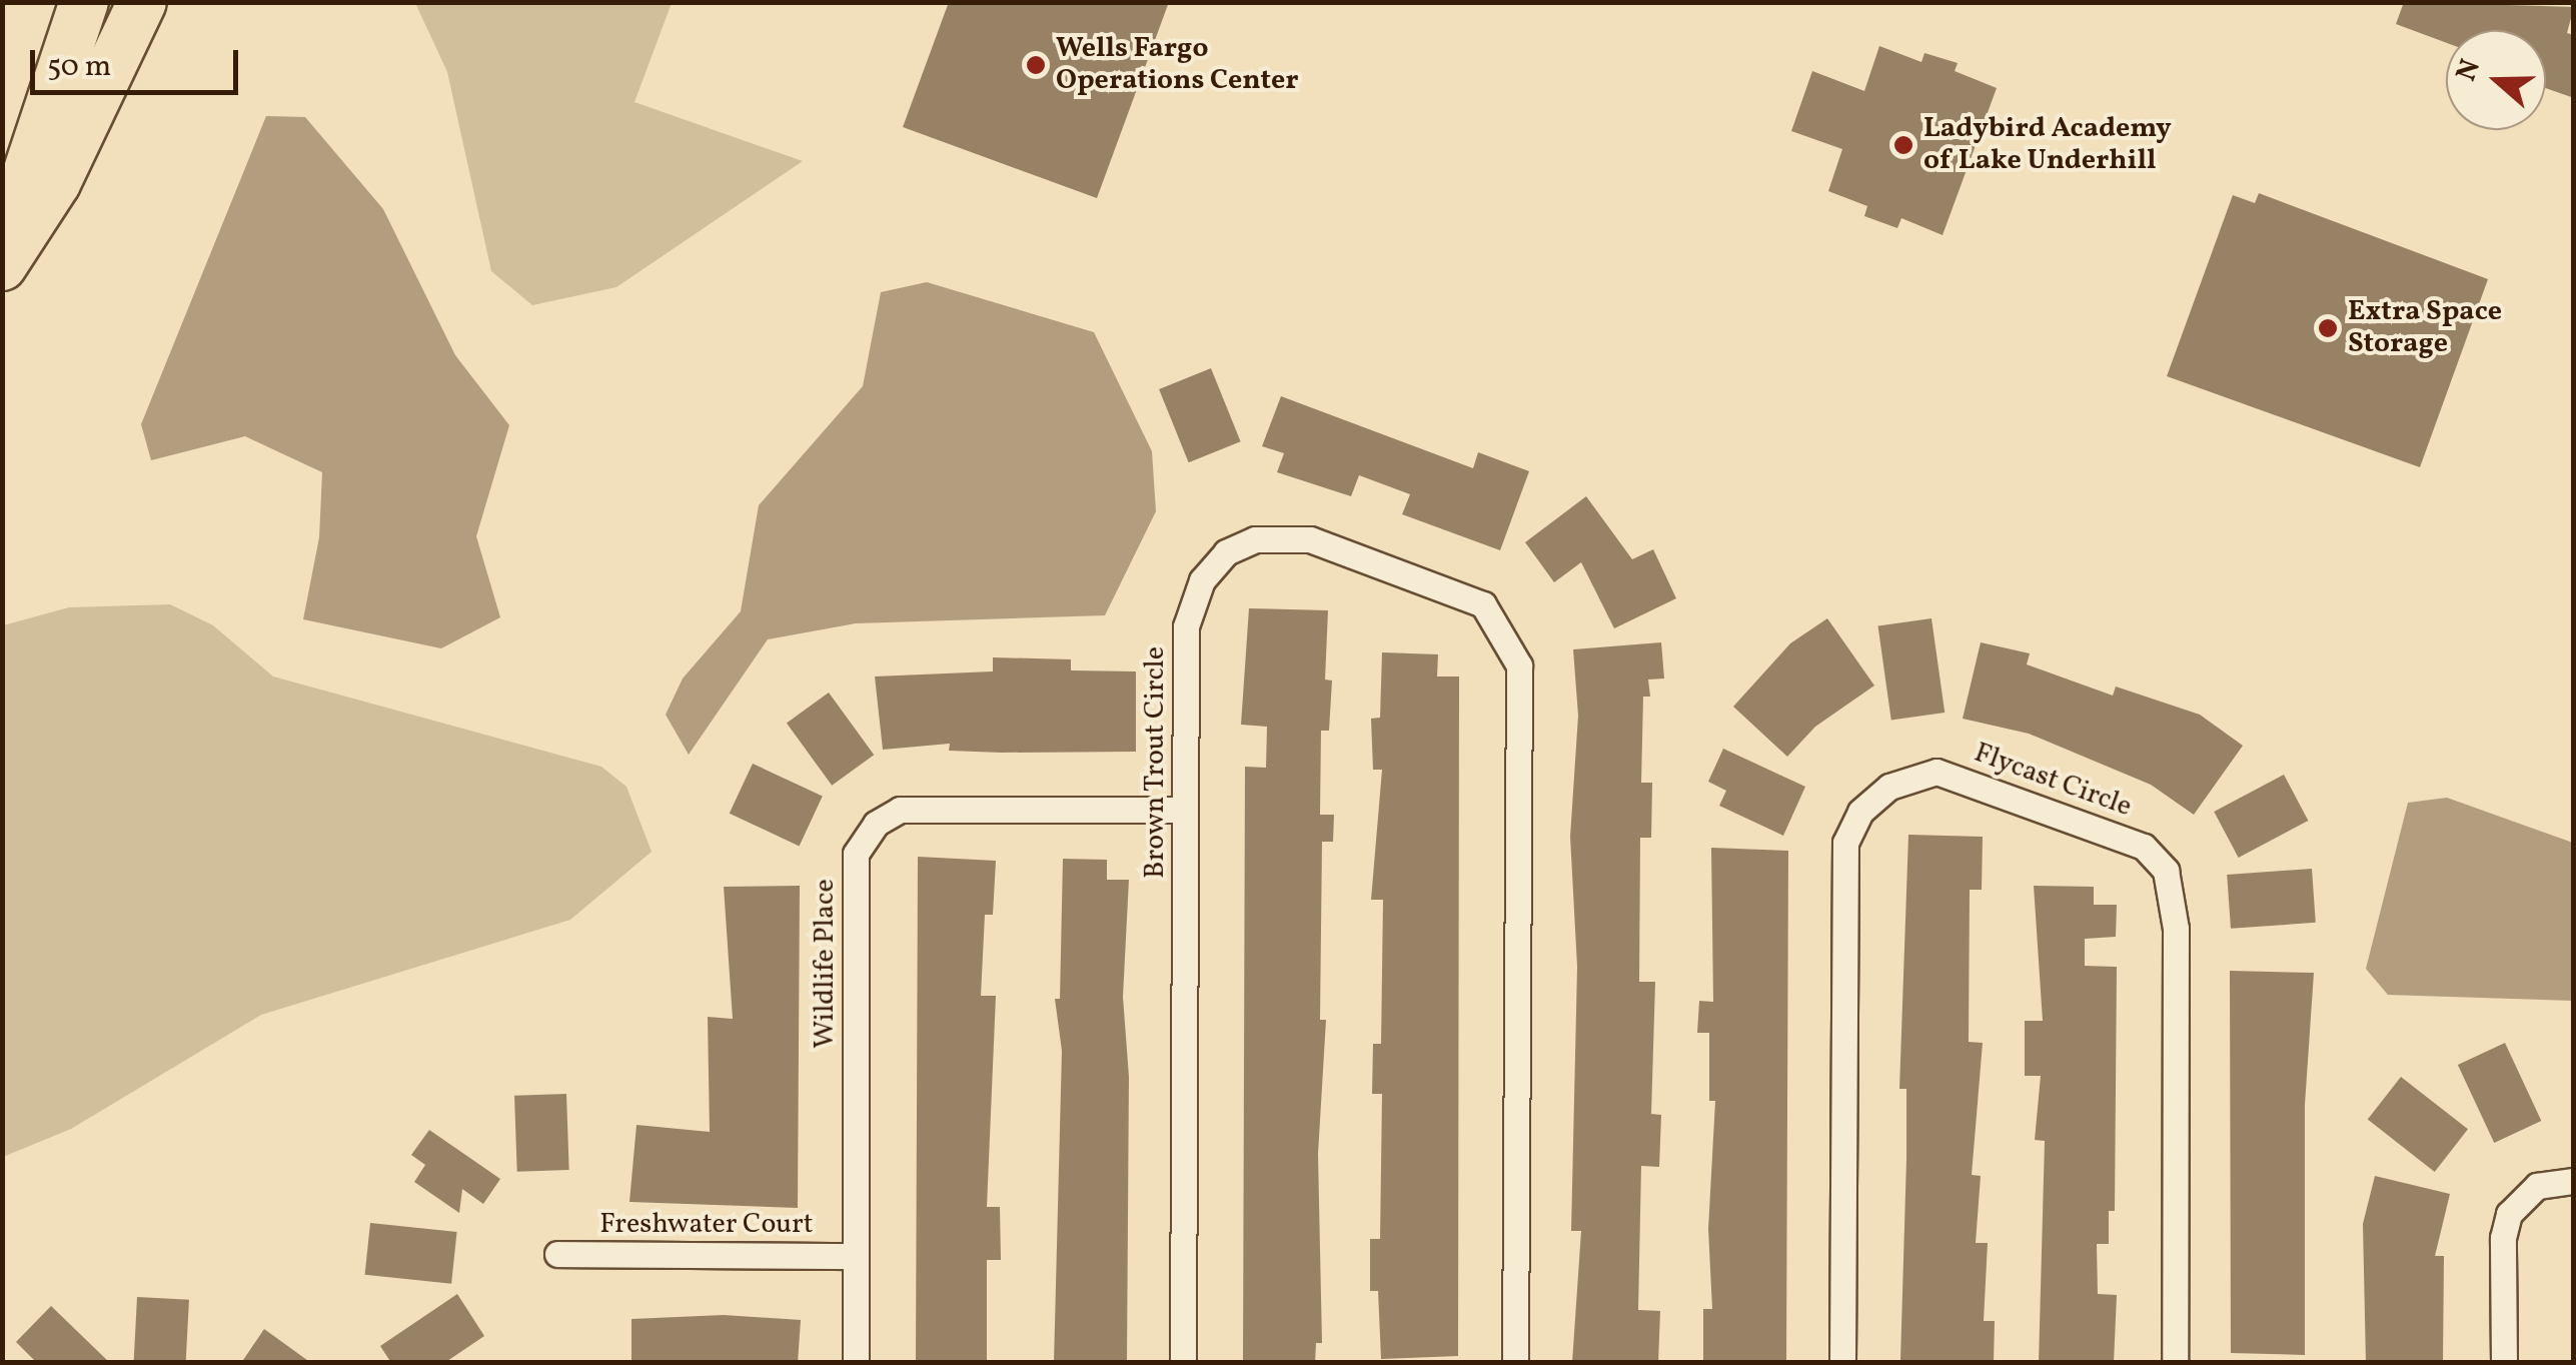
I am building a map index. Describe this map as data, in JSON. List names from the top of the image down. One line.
{"streets":{"street":["Brown Trout Circle","Flycast Circle","Wildlife Place","Freshwater Court"]},"crossings":[["Brown Trout Circle","Wildlife Place"],["Wildlife Place","Freshwater Court"]],"places":["Wells Fargo Operations Center","Ladybird Academy of Lake Underhill","Extra Space Storage"],"scale_bar":"50 m","north":"left"}
